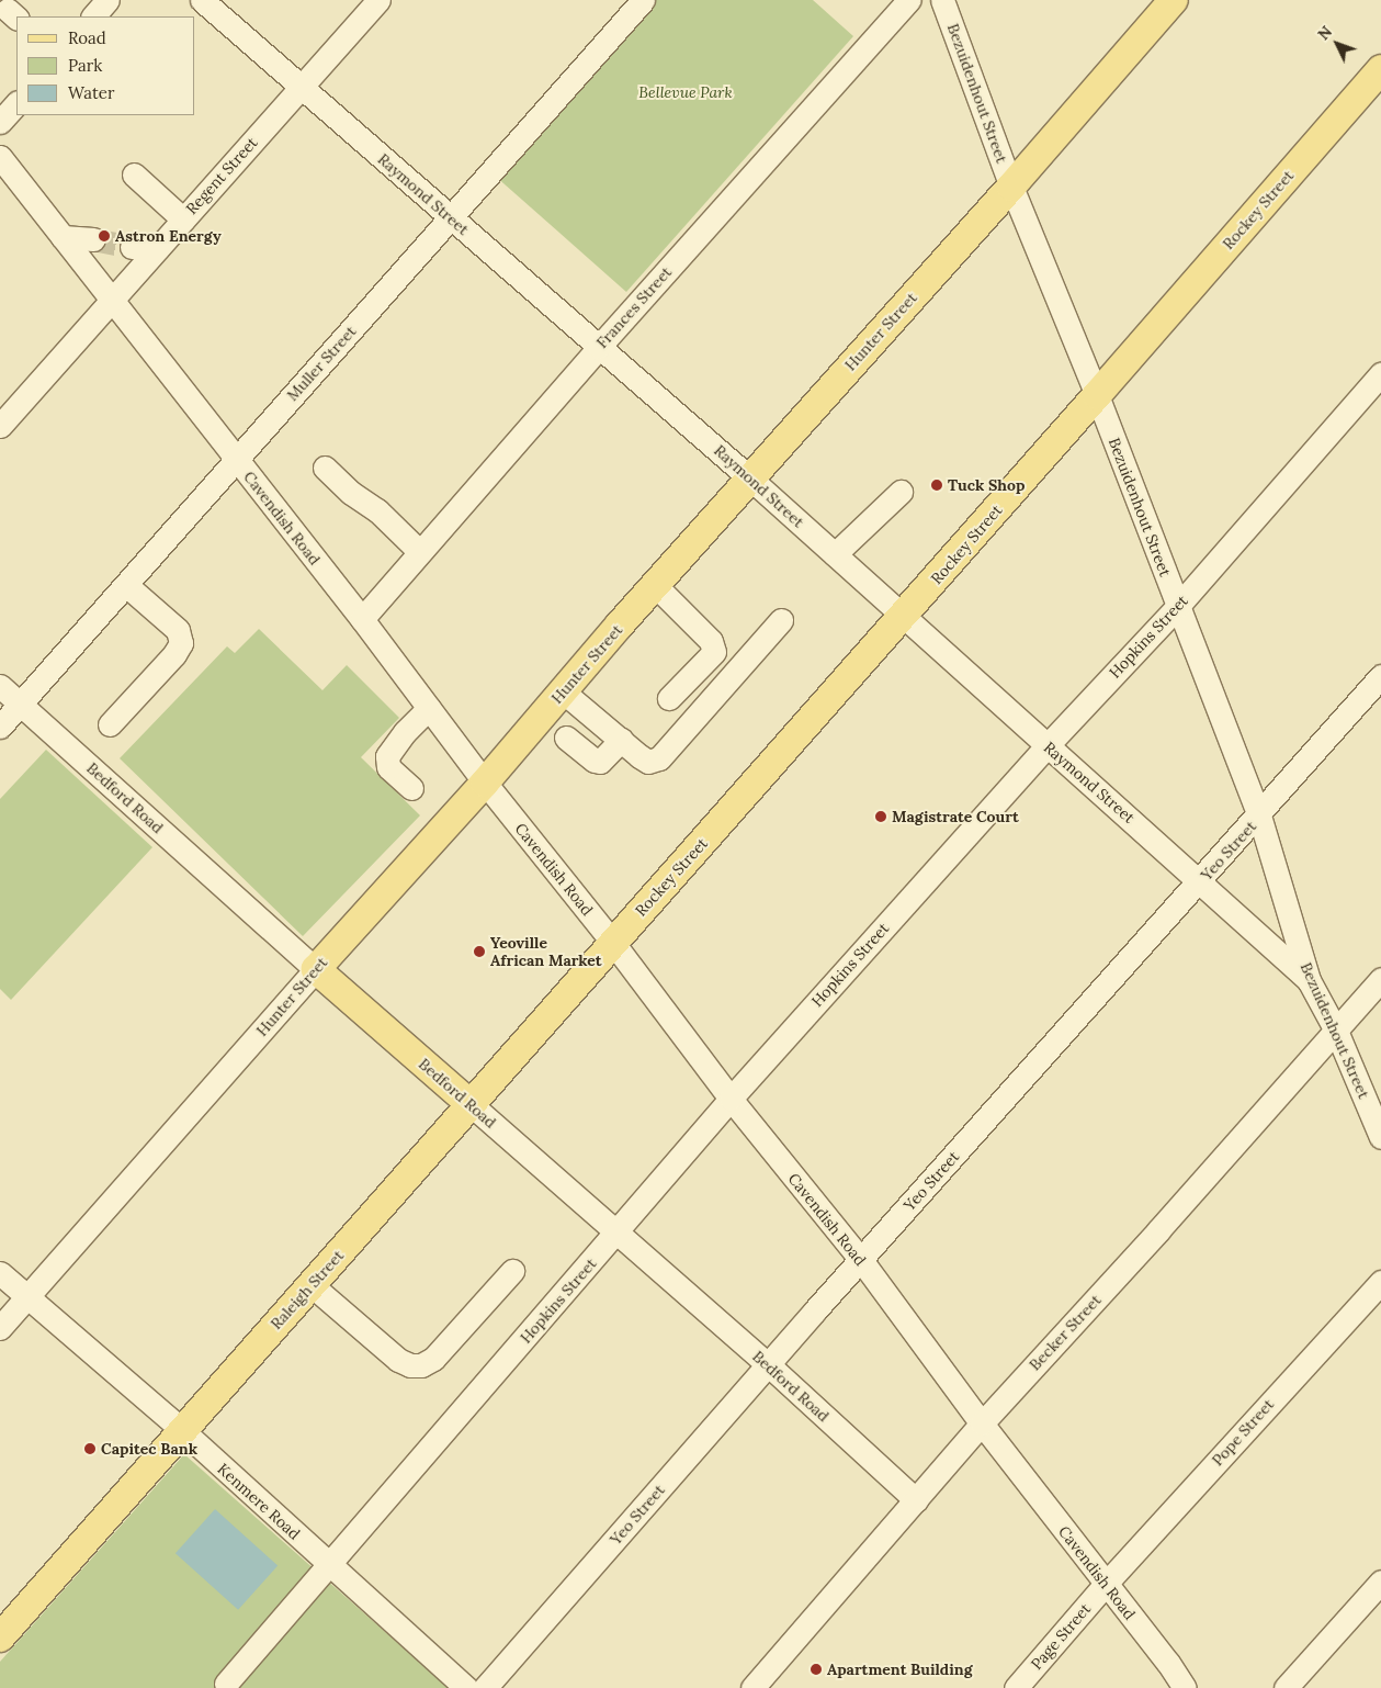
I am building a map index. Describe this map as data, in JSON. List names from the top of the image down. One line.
{"streets":{"main road":["Rockey Street","Hunter Street","Bedford Road","Raleigh Street"],"street":["Bezuidenhout Street","Regent Street","Raymond Street","Frances Street","Muller Street","Cavendish Road","Hopkins Street","Yeo Street","Becker Street","Pope Street","Kenmere Road","Page Street"]},"crossings":[["Bezuidenhout Street","Raymond Street"],["Bezuidenhout Street","Rockey Street"],["Bezuidenhout Street","Hunter Street"],["Bezuidenhout Street","Hopkins Street"],["Bezuidenhout Street","Yeo Street"],["Bezuidenhout Street","Becker Street"],["Regent Street","Raymond Street"],["Regent Street","Cavendish Road"],["Raymond Street","Rockey Street"],["Raymond Street","Frances Street"],["Raymond Street","Hunter Street"],["Raymond Street","Muller Street"],["Raymond Street","Hopkins Street"],["Raymond Street","Yeo Street"],["Rockey Street","Cavendish Road"],["Rockey Street","Raleigh Street"],["Frances Street","Cavendish Road"],["Hunter Street","Cavendish Road"],["Hunter Street","Bedford Road"],["Hunter Street","Kenmere Road"],["Muller Street","Cavendish Road"],["Muller Street","Bedford Road"],["Cavendish Road","Hopkins Street"],["Cavendish Road","Yeo Street"],["Cavendish Road","Raleigh Street"],["Cavendish Road","Becker Street"],["Cavendish Road","Pope Street"],["Cavendish Road","Page Street"],["Hopkins Street","Bedford Road"],["Hopkins Street","Kenmere Road"],["Bedford Road","Yeo Street"],["Bedford Road","Raleigh Street"],["Bedford Road","Becker Street"],["Raleigh Street","Kenmere Road"],["Pope Street","Page Street"]],"parks":["Bellevue Park"],"places":["Astron Energy","Tuck Shop","Magistrate Court","Yeoville African Market","Capitec Bank","Apartment Building"],"legend":["Road","Park","Water"],"north":"top left"}
